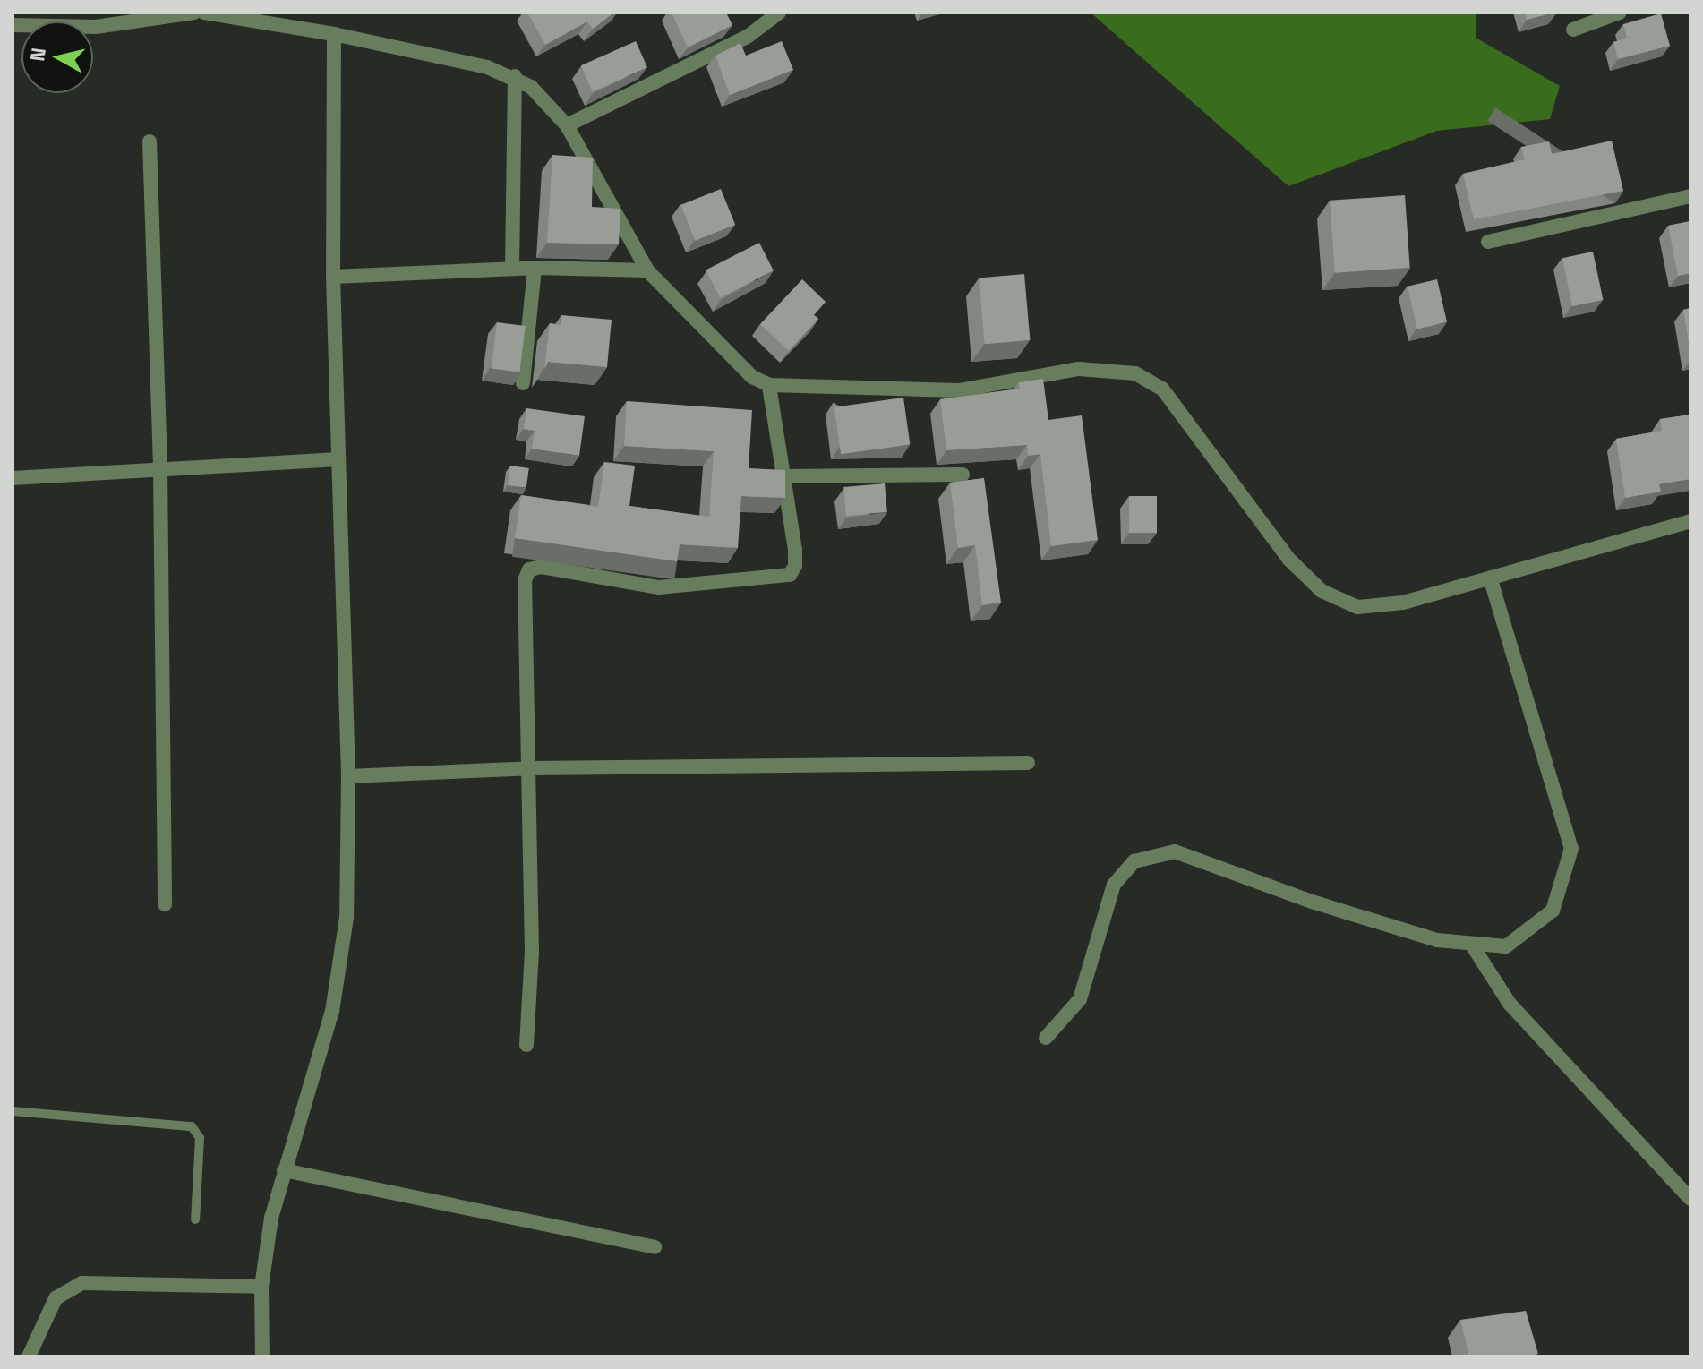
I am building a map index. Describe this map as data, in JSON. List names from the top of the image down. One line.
{"north":"left"}
